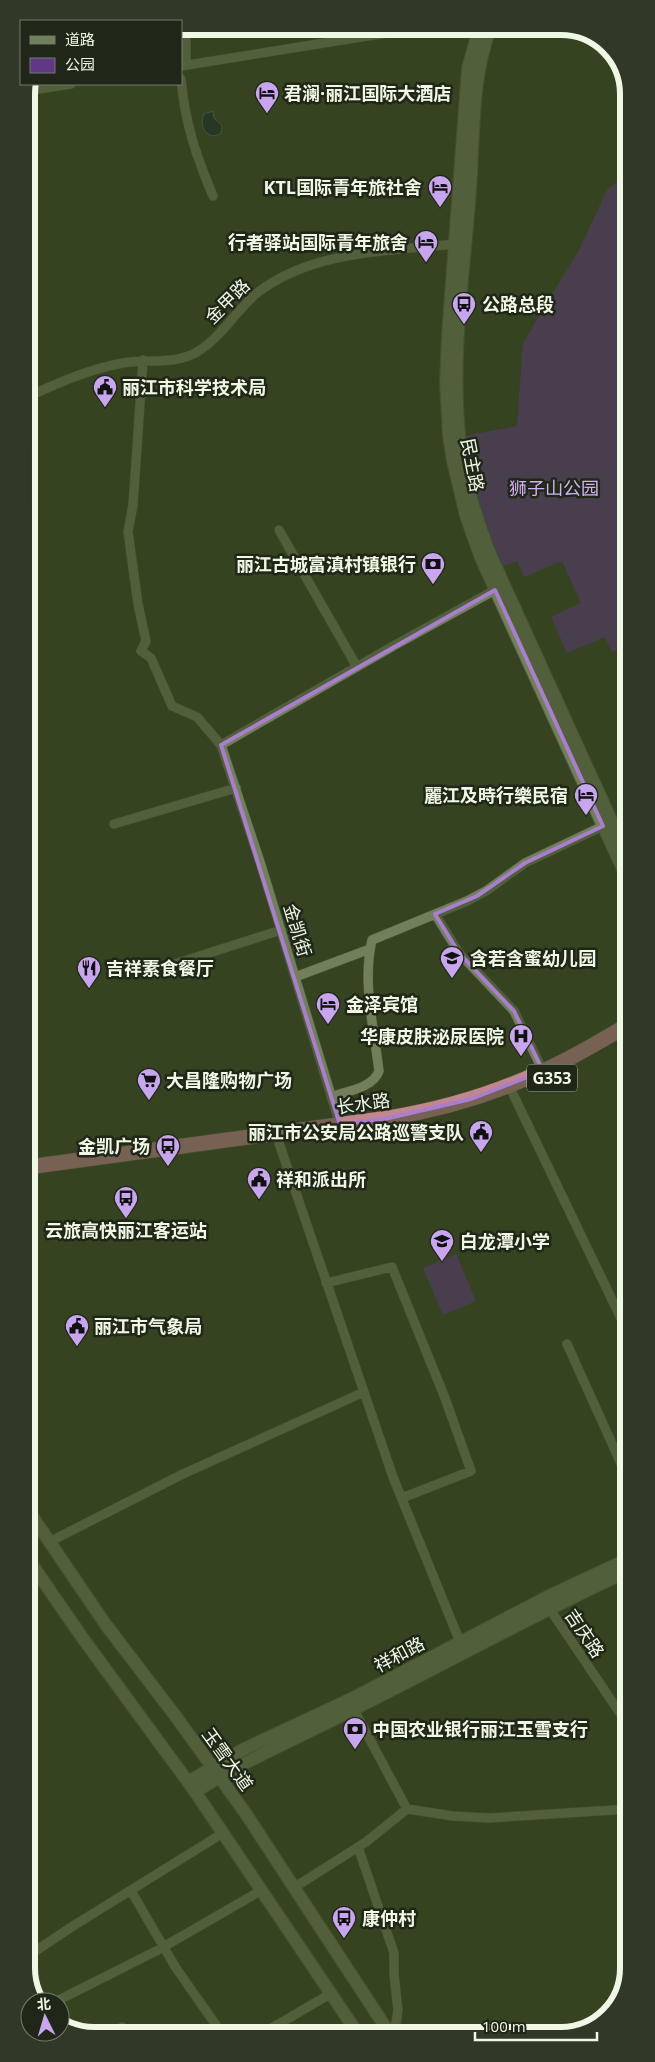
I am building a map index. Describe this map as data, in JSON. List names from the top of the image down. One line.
{"streets":{"highway":["G353","长水路"],"main road":["民主路","祥和路","玉雪大道"],"street":["金甲路","金凯街","吉庆路"]},"crossings":[["金甲路","民主路"],["金凯街","长水路"],["吉庆路","祥和路"],["祥和路","玉雪大道"]],"parks":["狮子山公园"],"places":{"hotel":["君澜·丽江国际大酒店","KTL国际青年旅社舍","行者驿站国际青年旅舍","麗江及時行樂民宿","金泽宾馆"],"bus stop":["公路总段","金凯广场","云旅高快丽江客运站","康仲村"],"public building":["丽江市科学技术局","丽江市公安局公路巡警支队","祥和派出所","丽江市气象局"],"bank":["丽江古城富滇村镇银行","中国农业银行丽江玉雪支行"],"school or university":["含若含蜜幼儿园","白龙潭小学"],"restaurant":["吉祥素食餐厅"],"hospital":["华康皮肤泌尿医院"],"supermarket":["大昌隆购物广场"]},"legend":["道路","公园"],"scale_bar":"100 m","north":"top"}
